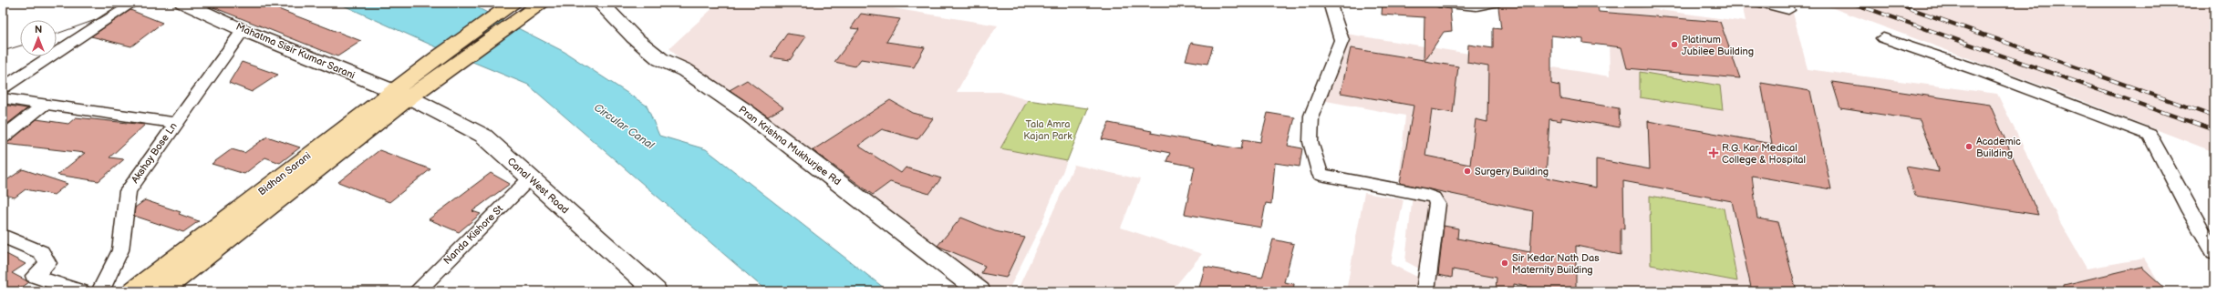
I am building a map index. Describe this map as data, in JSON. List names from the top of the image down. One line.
{"streets":{"main road":["Mahatma Sisir Kumar Sarani","Pran Krishna Mukhurjee Rd","Bidhan Sarani","Canal West Road"],"street":["Akshay Bose Ln","Nanda Kishore St"]},"crossings":[["Mahatma Sisir Kumar Sarani","Akshay Bose Ln"],["Mahatma Sisir Kumar Sarani","Bidhan Sarani"],["Mahatma Sisir Kumar Sarani","Canal West Road"],["Bidhan Sarani","Canal West Road"],["Canal West Road","Nanda Kishore St"]],"water":["Circular Canal"],"parks":["Tala Amra Kajan Park"],"places":{"other":["Platinum Jubilee Building","Academic Building","Surgery Building","Sir Kedar Nath Das Maternity Building"],"health":["R.G. Kar Medical College & Hospital"]},"north":"top"}
